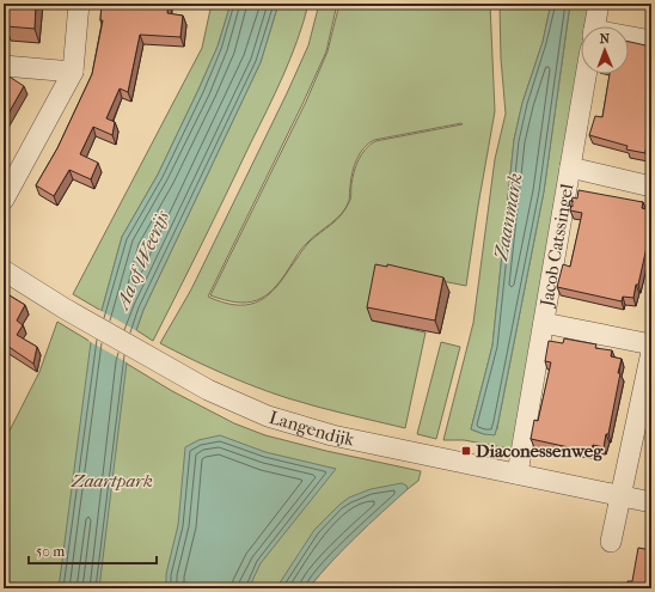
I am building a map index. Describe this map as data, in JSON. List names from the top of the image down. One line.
{"streets":{"street":["Jacob Catssingel","Langendijk"]},"crossings":[["Jacob Catssingel","Langendijk"]],"water":["Zaanmark","Aa of Weerijs"],"parks":["Zaartpark"],"places":{"transit":["Diaconessenweg"]},"scale_bar":"50 m","north":"top"}
